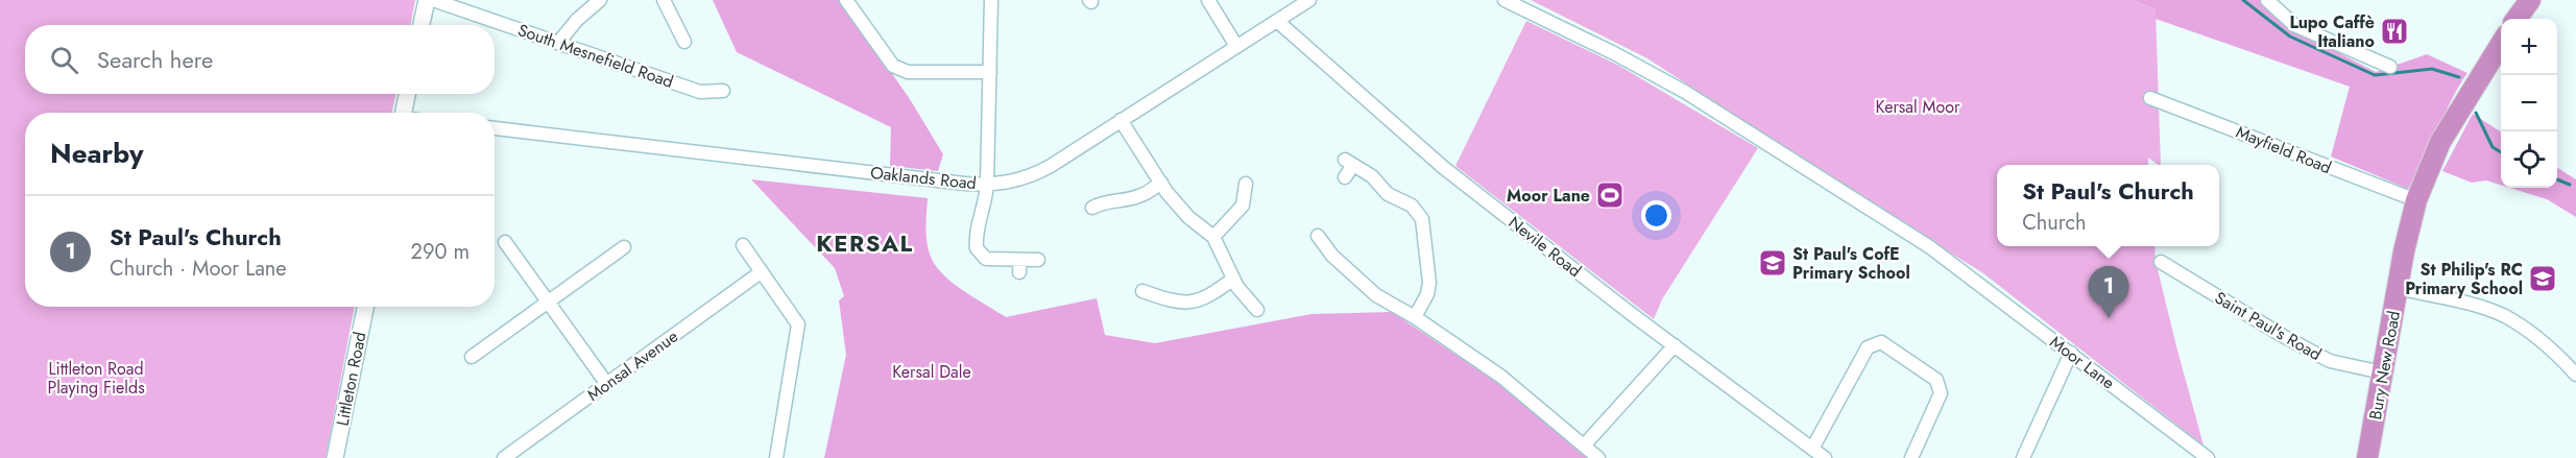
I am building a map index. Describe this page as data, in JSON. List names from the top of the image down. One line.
{"streets":{"highway":["Bury New Road"],"street":["South Mesnefield Road","Mayfield Road","Oaklands Road","Nevile Road","Saint Paul's Road","Moor Lane","Monsal Avenue","Littleton Road"]},"crossings":[["Mayfield Road","Bury New Road"],["Oaklands Road","Nevile Road"],["Saint Paul's Road","Bury New Road"]],"districts":["KERSAL"],"parks":["Kersal Moor","Littleton Road Playing Fields","Kersal Dale"],"places":{"restaurant":["Lupo Caffè Italiano"],"sports":["Moor Lane"],"school or university":["St Paul's CofE Primary School","St Philip's RC Primary School"]},"page":{"map_buttons":["+","−"],"search":"Search here","heading":"Nearby","popup":["St Paul's Church","Church"],"list":[{"mark":"1","name":"St Paul's Church","note":"Church · Moor Lane","value":"290 m"}],"pins":"1"}}
